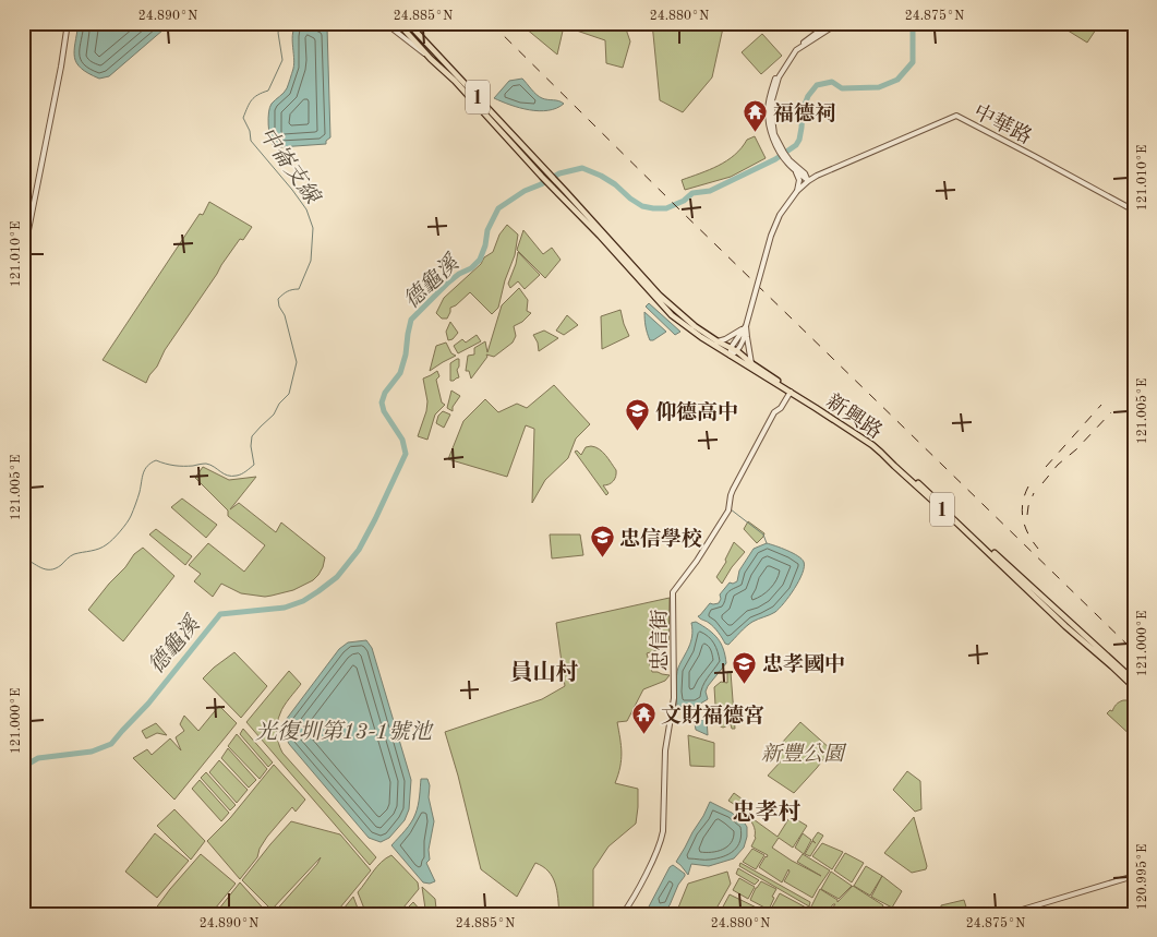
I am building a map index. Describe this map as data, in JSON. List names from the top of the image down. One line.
{"streets":{"main road":["1","新興路"],"street":["中華路","忠信街"]},"crossings":[["1","新興路"],["新興路","忠信街"]],"districts":["員山村","忠孝村"],"water":["中崙支線","德龜溪","光復圳第13-1號池"],"parks":["新豐公園"],"places":{"temple":["福德祠","文財福德宮"],"school or university":["仰德高中","忠信學校","忠孝國中"]},"coordinates":["24.890°N","24.885°N","24.880°N","24.875°N","121.010°E","121.005°E","121.000°E","120.995°E"]}
